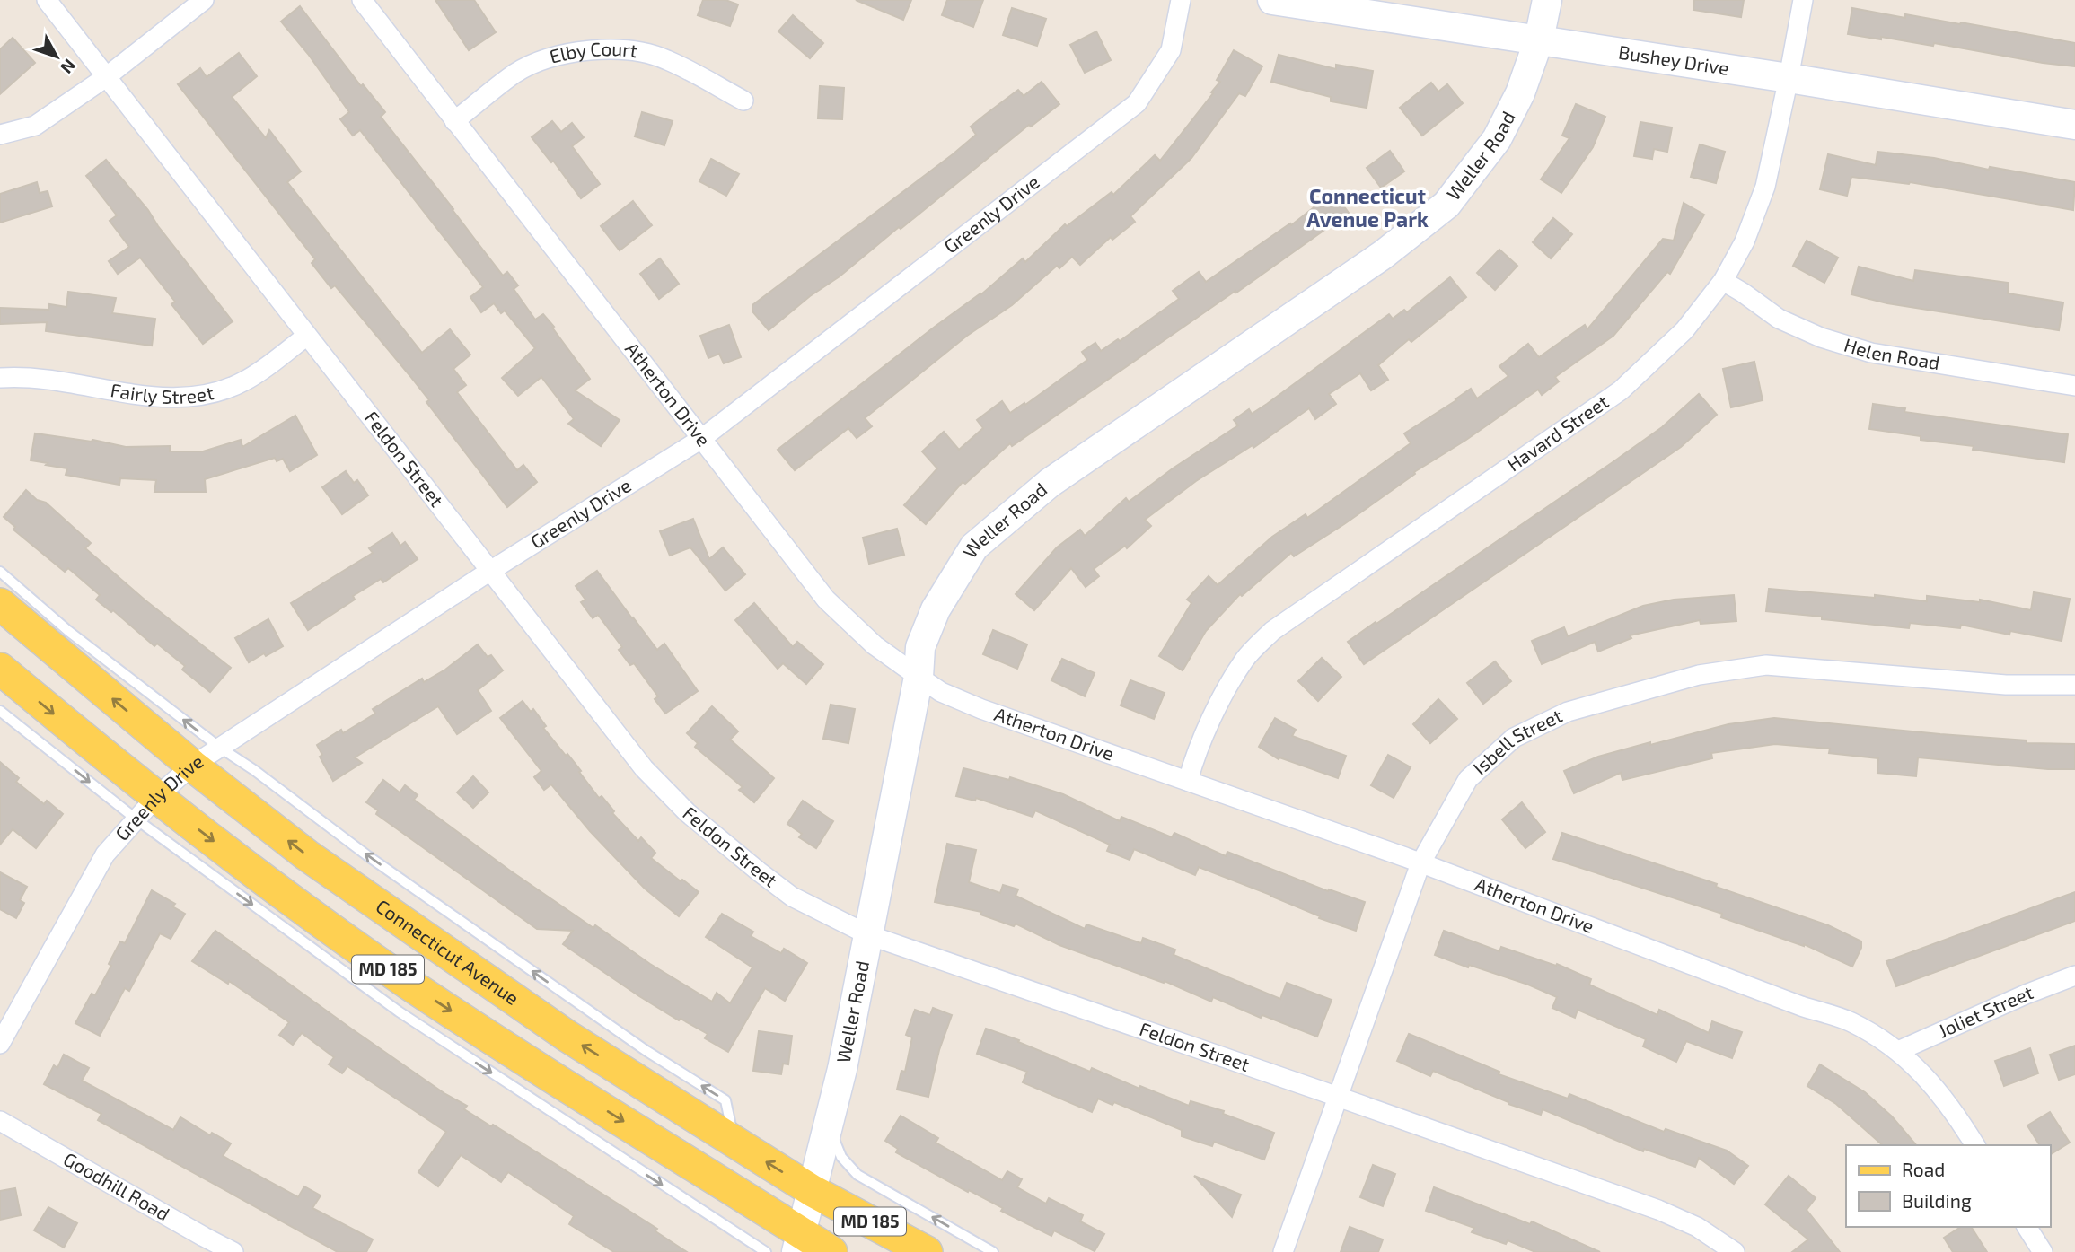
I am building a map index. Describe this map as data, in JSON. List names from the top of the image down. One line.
{"streets":{"main road":["Connecticut Avenue","MD 185"],"street":["Elby Court","Bushey Drive","Weller Road","Greenly Drive","Helen Road","Fairly Street","Atherton Drive","Havard Street","Feldon Street","Isbell Street","Joliet Street","Goodhill Road"]},"crossings":[["Elby Court","Atherton Drive"],["Bushey Drive","Weller Road"],["Bushey Drive","Havard Street"],["Weller Road","Atherton Drive"],["Weller Road","Feldon Street"],["Weller Road","Connecticut Avenue"],["Weller Road","MD 185"],["Greenly Drive","Atherton Drive"],["Greenly Drive","Feldon Street"],["Greenly Drive","Connecticut Avenue"],["Greenly Drive","MD 185"],["Helen Road","Havard Street"],["Fairly Street","Feldon Street"],["Atherton Drive","Havard Street"],["Atherton Drive","Isbell Street"],["Atherton Drive","Joliet Street"],["Feldon Street","Isbell Street"]],"districts":["Connecticut Avenue Park"],"legend":["Road","Building"],"north":"bottom right"}
